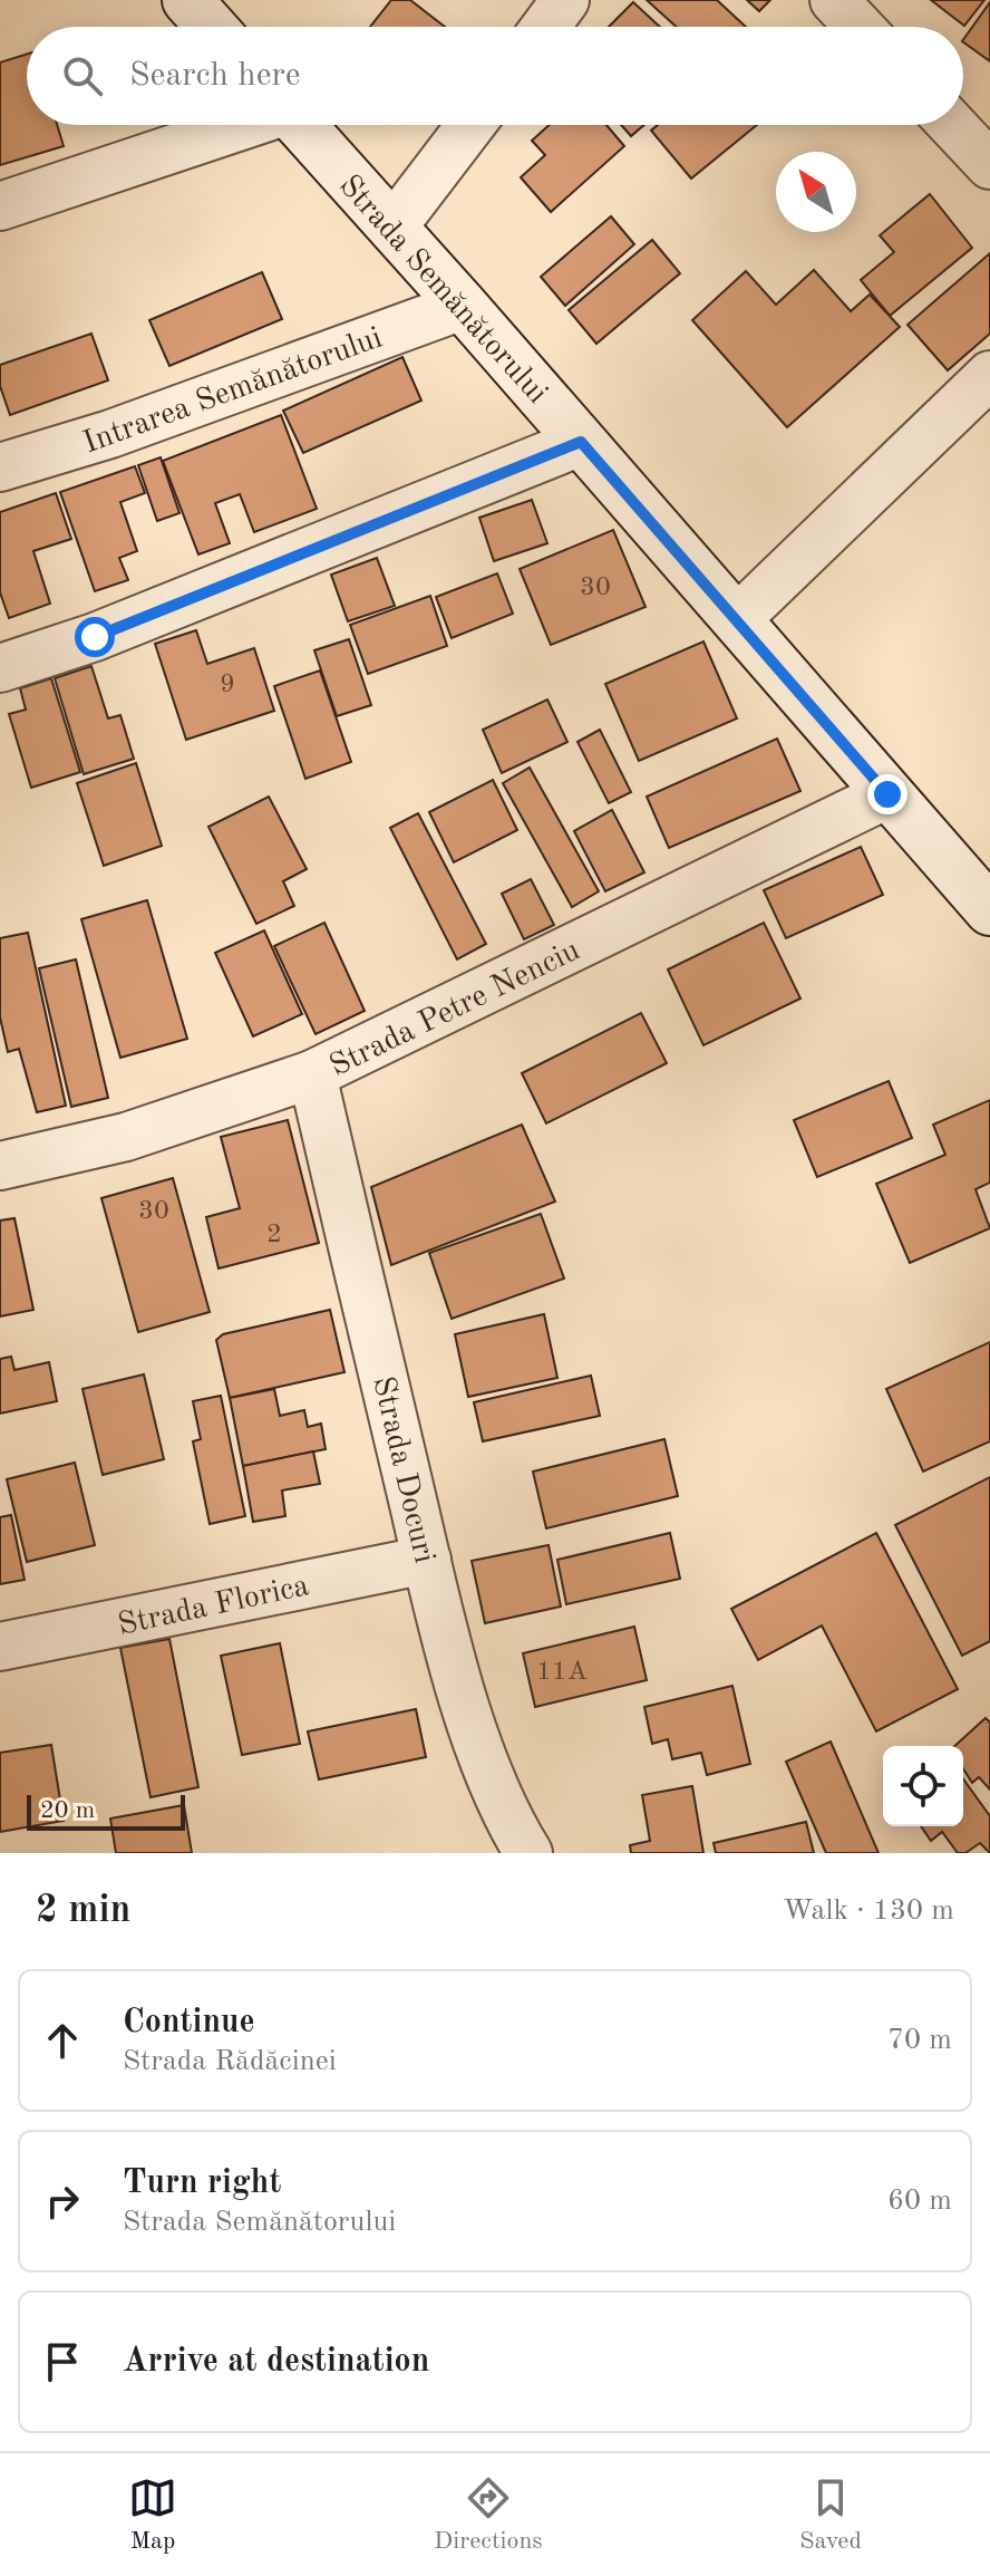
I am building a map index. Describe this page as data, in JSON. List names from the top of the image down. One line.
{"streets":{"street":["Strada Semănătorului","Intrarea Semănătorului","Strada Petre Nenciu","Strada Docuri","Strada Florica"]},"crossings":[["Strada Semănătorului","Intrarea Semănătorului"],["Strada Semănătorului","Strada Petre Nenciu"],["Strada Petre Nenciu","Strada Docuri"],["Strada Docuri","Strada Florica"]],"house_numbers":["30","9","30","2","11A"],"scale_bar":"20 m","north":"top left","page":{"search":"Search here","scale":"20 m","heading":["2 min","Walk · 130 m"],"list":[["Continue","Strada Rădăcinei","70 m"],["Turn right","Strada Semănătorului","60 m"],"Arrive at destination"],"nav":["Map","Directions","Saved"]}}
